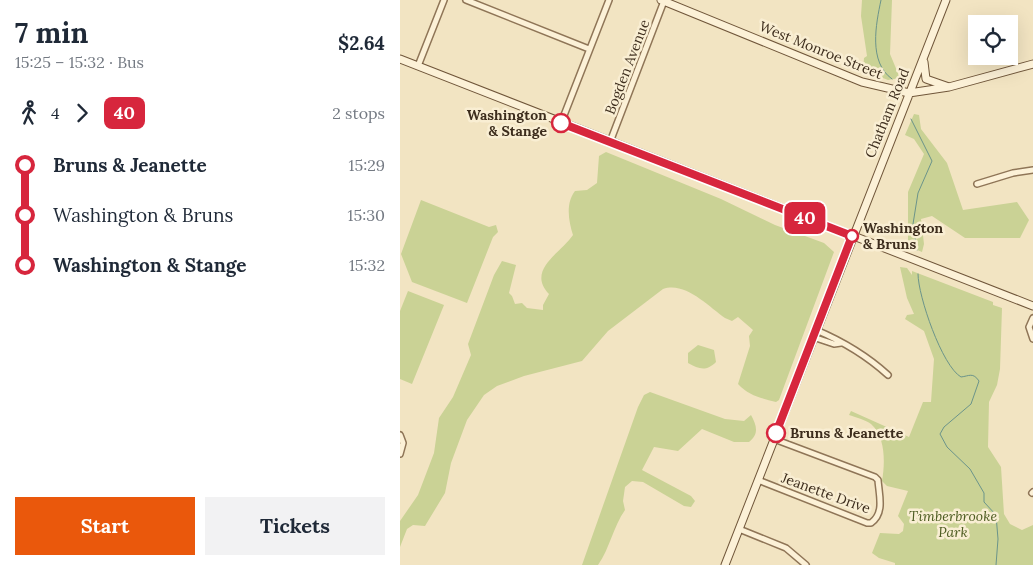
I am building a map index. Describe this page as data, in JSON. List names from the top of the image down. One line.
{"streets":{"street":["West Monroe Street","Bogden Avenue","Chatham Road","Jeanette Drive"]},"crossings":[["West Monroe Street","Bogden Avenue"],["West Monroe Street","Chatham Road"],["Chatham Road","Jeanette Drive"]],"parks":["Timberbrooke Park"],"places":["Washington & Stange","Washington & Bruns","Bruns & Jeanette"],"lines":["bus line 40"],"page":{"heading":["7 min","15:25 – 15:32 · Bus","$2.64"],"on_map":"40","legs":["4","40","2 stops"],"list":[{"name":"Bruns & Jeanette","value":"15:29"},{"name":"Washington & Bruns","value":"15:30"},{"name":"Washington & Stange","value":"15:32"}],"buttons":["Start","Tickets"]}}
